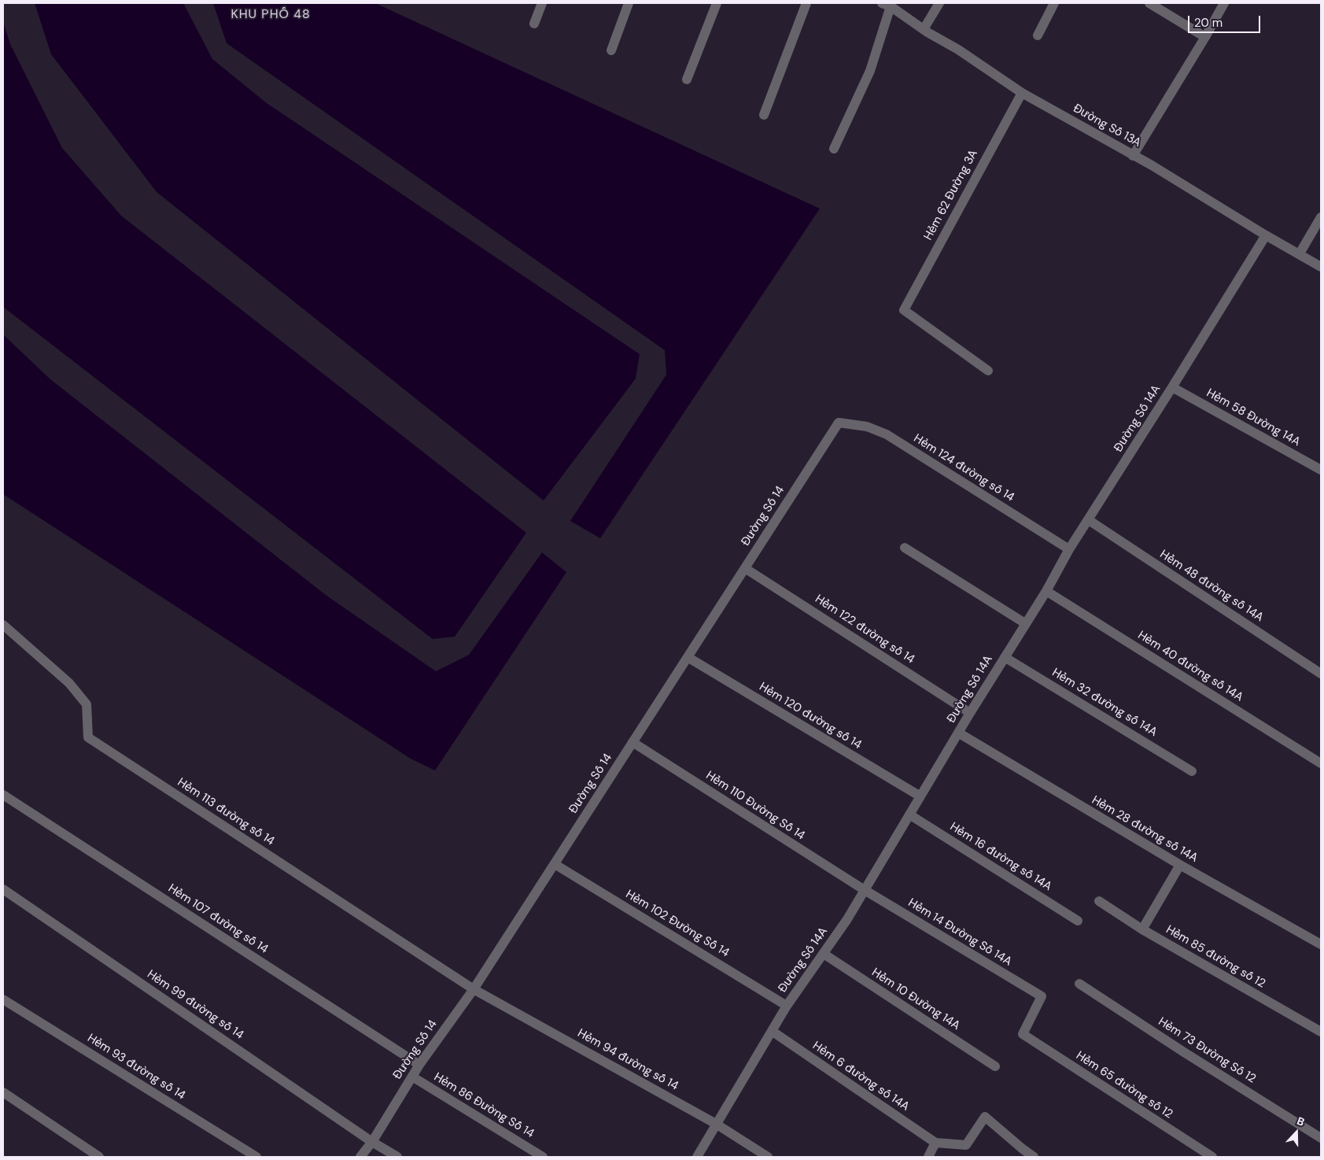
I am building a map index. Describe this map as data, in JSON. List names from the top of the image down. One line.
{"streets":{"street":["Đường Số 13A","Hẻm 62 Đường 3A","Hẻm 58 Đường 14A","Đường Số 14A","Hẻm 124 đường số 14","Đường Số 14","Hẻm 48 đường số 14A","Hẻm 122 đường số 14","Hẻm 40 đường số 14A","Hẻm 32 đường số 14A","Hẻm 120 đường số 14","Hẻm 110 Đường Số 14","Hẻm 113 đường số 14","Hẻm 28 đường số 14A","Hẻm 16 đường số 14A","Hẻm 107 đường số 14","Hẻm 102 Đường Số 14","Hẻm 14 Đường Số 14A","Hẻm 85 đường số 12","Hẻm 10 Đường 14A","Hẻm 99 đường số 14","Hẻm 73 Đường Số 12","Hẻm 94 đường số 14","Hẻm 93 đường số 14","Hẻm 6 đường số 14A","Hẻm 65 đường số 12","Hẻm 86 Đường Số 14"]},"crossings":[["Đường Số 13A","Hẻm 62 Đường 3A"],["Đường Số 13A","Đường Số 14A"],["Hẻm 58 Đường 14A","Đường Số 14A"],["Đường Số 14A","Hẻm 124 đường số 14"],["Đường Số 14A","Hẻm 48 đường số 14A"],["Đường Số 14A","Hẻm 122 đường số 14"],["Đường Số 14A","Hẻm 40 đường số 14A"],["Đường Số 14A","Hẻm 32 đường số 14A"],["Đường Số 14A","Hẻm 120 đường số 14"],["Đường Số 14A","Hẻm 110 Đường Số 14"],["Đường Số 14A","Hẻm 28 đường số 14A"],["Đường Số 14A","Hẻm 16 đường số 14A"],["Đường Số 14A","Hẻm 102 Đường Số 14"],["Đường Số 14A","Hẻm 14 Đường Số 14A"],["Đường Số 14A","Hẻm 10 Đường 14A"],["Đường Số 14A","Hẻm 94 đường số 14"],["Đường Số 14A","Hẻm 6 đường số 14A"],["Hẻm 124 đường số 14","Đường Số 14"],["Đường Số 14","Hẻm 122 đường số 14"],["Đường Số 14","Hẻm 120 đường số 14"],["Đường Số 14","Hẻm 110 Đường Số 14"],["Đường Số 14","Hẻm 113 đường số 14"],["Đường Số 14","Hẻm 107 đường số 14"],["Đường Số 14","Hẻm 102 Đường Số 14"],["Đường Số 14","Hẻm 99 đường số 14"],["Đường Số 14","Hẻm 94 đường số 14"],["Đường Số 14","Hẻm 86 Đường Số 14"],["Hẻm 110 Đường Số 14","Hẻm 14 Đường Số 14A"],["Hẻm 113 đường số 14","Hẻm 94 đường số 14"],["Hẻm 14 Đường Số 14A","Hẻm 65 đường số 12"]],"districts":["KHU PHỐ 48"],"scale_bar":"20 m","north":"top"}
